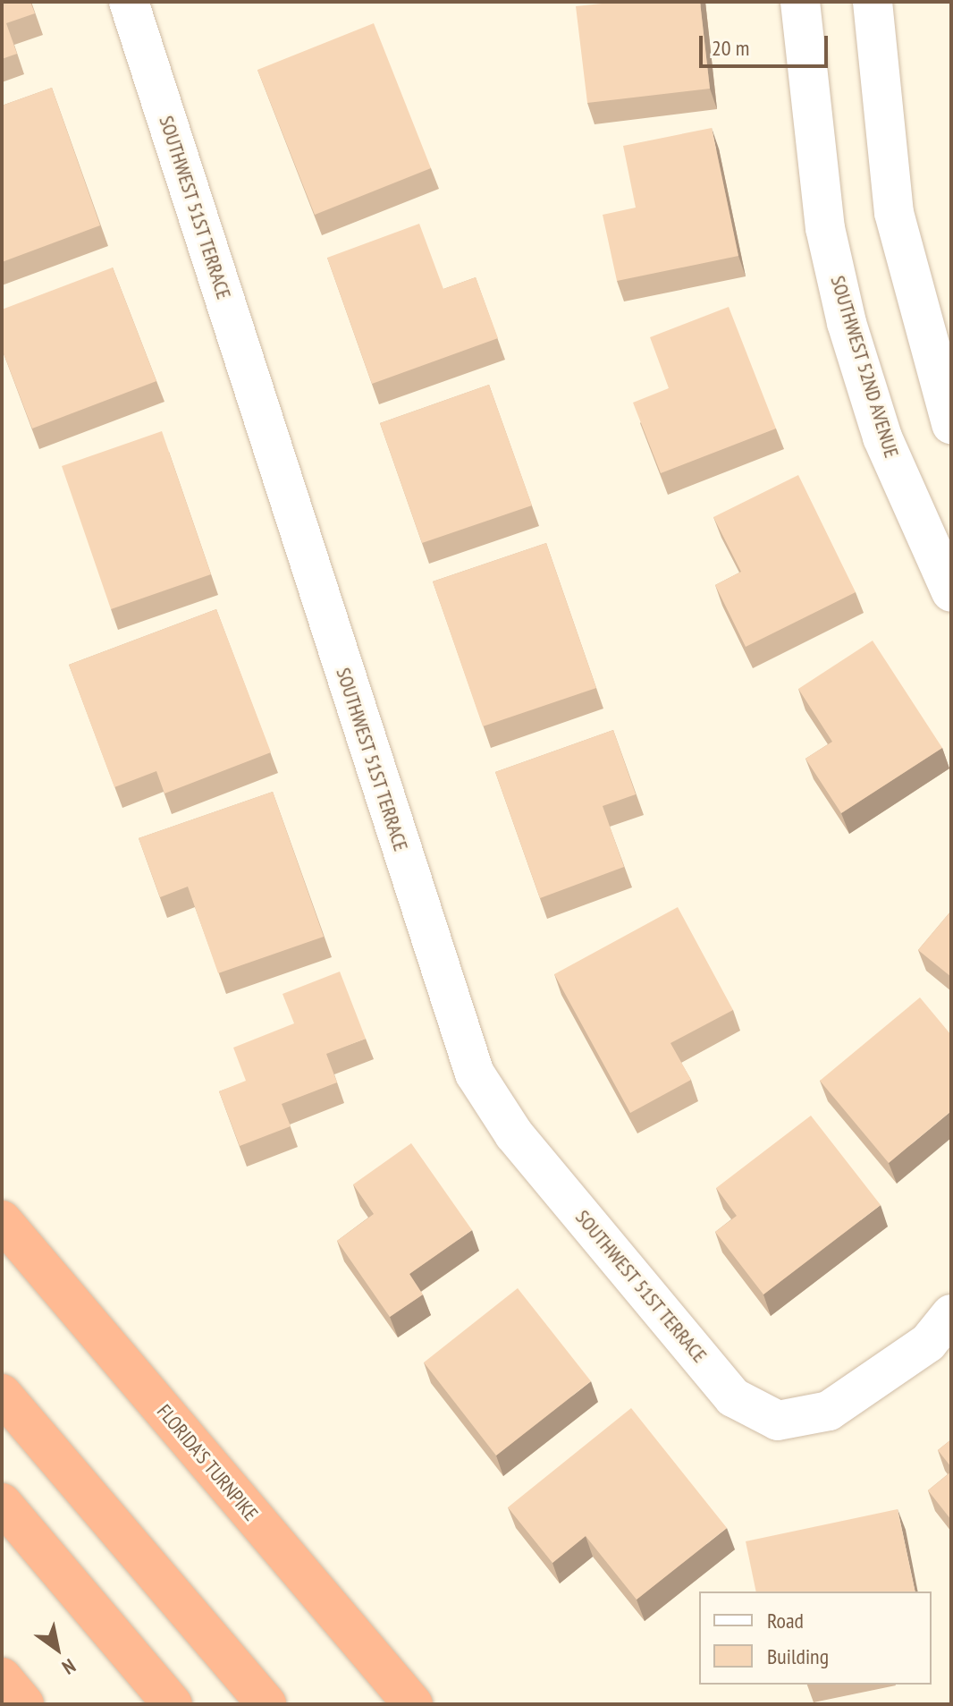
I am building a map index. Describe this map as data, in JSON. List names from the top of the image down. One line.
{"streets":{"highway":["FLORIDA'S TURNPIKE"],"street":["SOUTHWEST 51ST TERRACE","SOUTHWEST 52ND AVENUE"]},"legend":["Road","Building"],"scale_bar":"20 m","north":"bottom right"}
